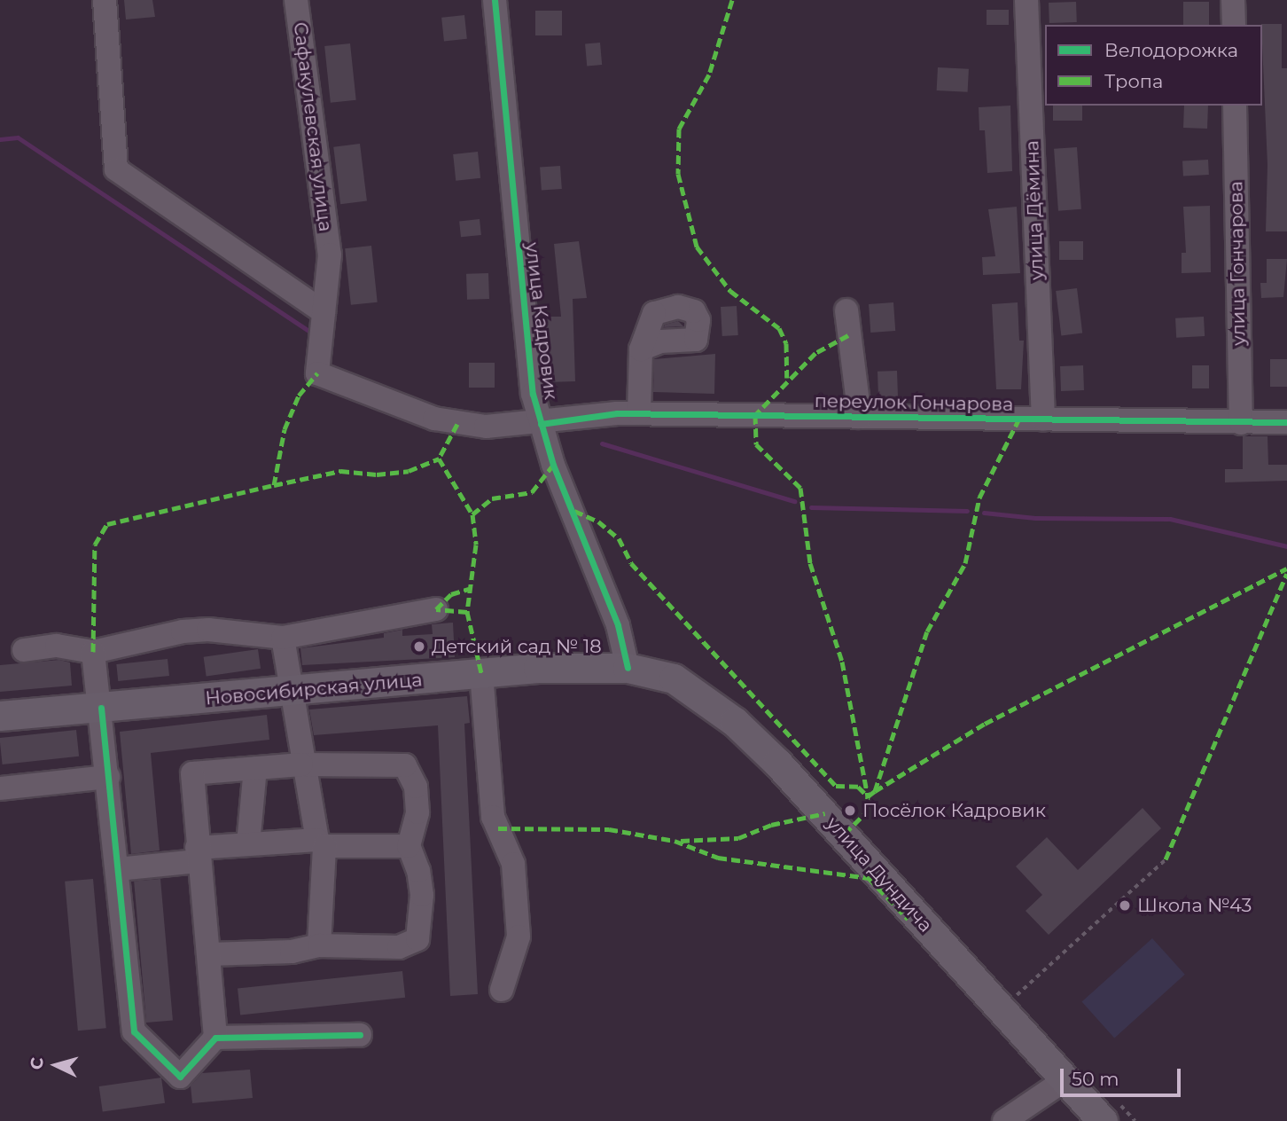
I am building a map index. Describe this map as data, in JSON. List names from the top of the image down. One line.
{"streets":{"main road":["Новосибирская улица","улица Дундича"],"street":["Сафакулевская улица","улица Дёмина","улица Гончарова","улица Кадровик","переулок Гончарова"]},"crossings":[["Сафакулевская улица","переулок Гончарова"],["улица Дёмина","переулок Гончарова"],["улица Гончарова","переулок Гончарова"],["улица Кадровик","переулок Гончарова"],["улица Кадровик","Новосибирская улица"],["улица Кадровик","улица Дундича"],["Новосибирская улица","улица Дундича"]],"places":["Детский сад № 18","Посёлок Кадровик","Школа №43"],"legend":["Велодорожка","Тропа"],"scale_bar":"50 m","north":"left"}
